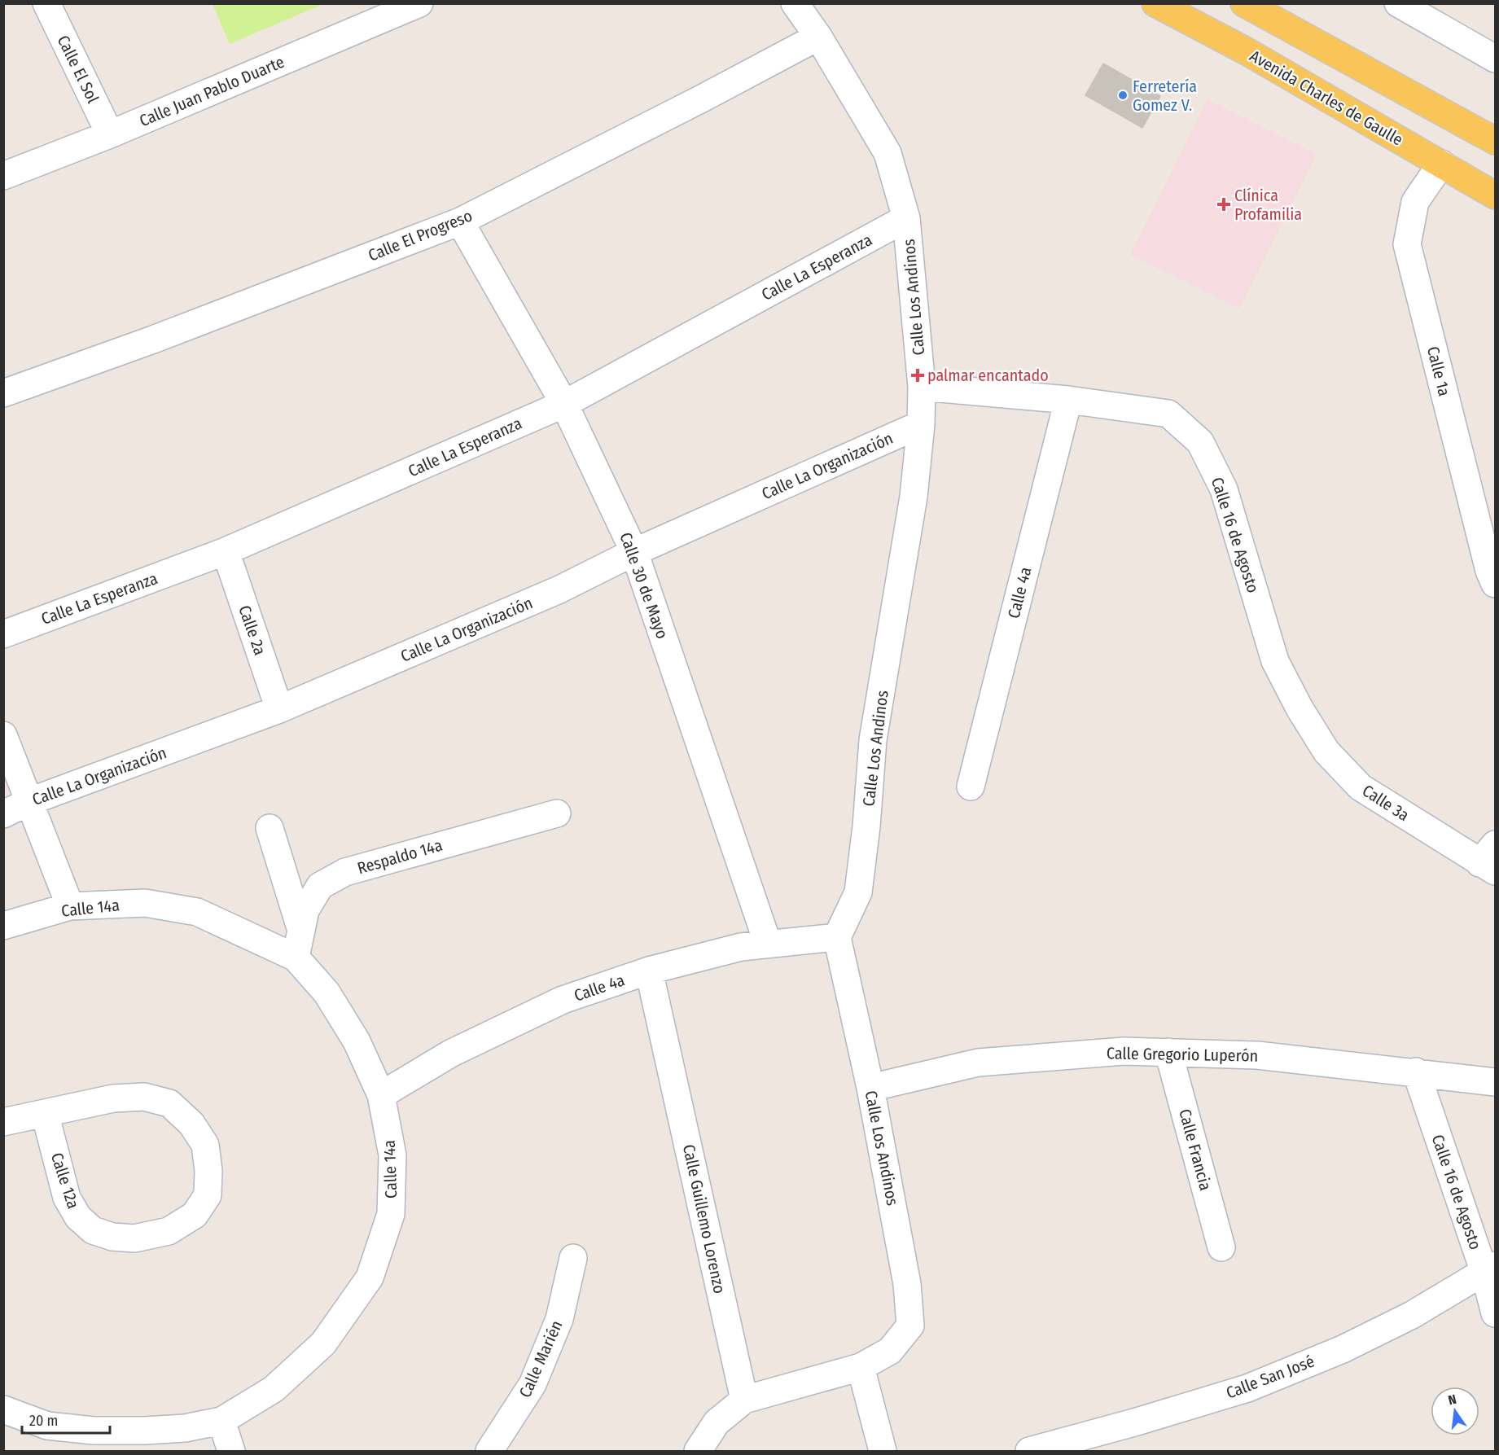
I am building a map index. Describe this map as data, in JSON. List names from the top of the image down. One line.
{"streets":{"main road":["Avenida Charles de Gaulle"],"street":["Calle El Sol","Calle Juan Pablo Duarte","Calle El Progreso","Calle La Esperanza","Calle Los Andinos","Calle 1a","Calle La Organización","Calle 16 de Agosto","Calle 30 de Mayo","Calle 4a","Calle 2a","Calle 3a","Respaldo 14a","Calle 14a","Calle Gregorio Luperón","Calle Francia","Calle 12a","Calle Guillemo Lorenzo","Calle Marién","Calle San José"]},"crossings":[["Calle El Sol","Calle Juan Pablo Duarte"],["Avenida Charles de Gaulle","Calle 1a"],["Calle El Progreso","Calle Los Andinos"],["Calle El Progreso","Calle 30 de Mayo"],["Calle La Esperanza","Calle Los Andinos"],["Calle La Esperanza","Calle 30 de Mayo"],["Calle La Esperanza","Calle 2a"],["Calle Los Andinos","Calle La Organización"],["Calle Los Andinos","Calle 16 de Agosto"],["Calle Los Andinos","Calle 4a"],["Calle Los Andinos","Calle Gregorio Luperón"],["Calle Los Andinos","Calle Guillemo Lorenzo"],["Calle La Organización","Calle 30 de Mayo"],["Calle La Organización","Calle 2a"],["Calle 16 de Agosto","Calle 4a"],["Calle 16 de Agosto","Calle 3a"],["Calle 16 de Agosto","Calle Gregorio Luperón"],["Calle 16 de Agosto","Calle San José"],["Calle 30 de Mayo","Calle 4a"],["Calle 4a","Calle 14a"],["Calle 4a","Calle Guillemo Lorenzo"],["Respaldo 14a","Calle 14a"],["Calle Gregorio Luperón","Calle Francia"]],"places":{"other":["Ferretería Gomez V."],"health":["Clínica Profamilia","palmar encantado"]},"scale_bar":"20 m","north":"top"}
